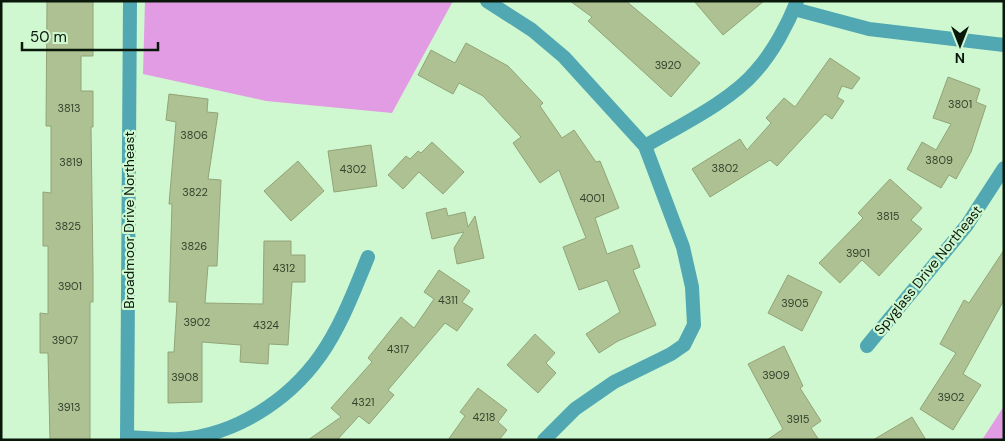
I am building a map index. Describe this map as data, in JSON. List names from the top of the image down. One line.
{"streets":{"street":["Broadmoor Drive Northeast","Spyglass Drive Northeast"]},"house_numbers":["3920","3801","3813","3806","3809","3819","3802","4302","3822","4001","3815","3825","3826","3901","4312","3901","4311","3905","3902","4324","3907","4317","3909","3908","3902","4321","3913","4218","3915"],"scale_bar":"50 m","north":"bottom"}
